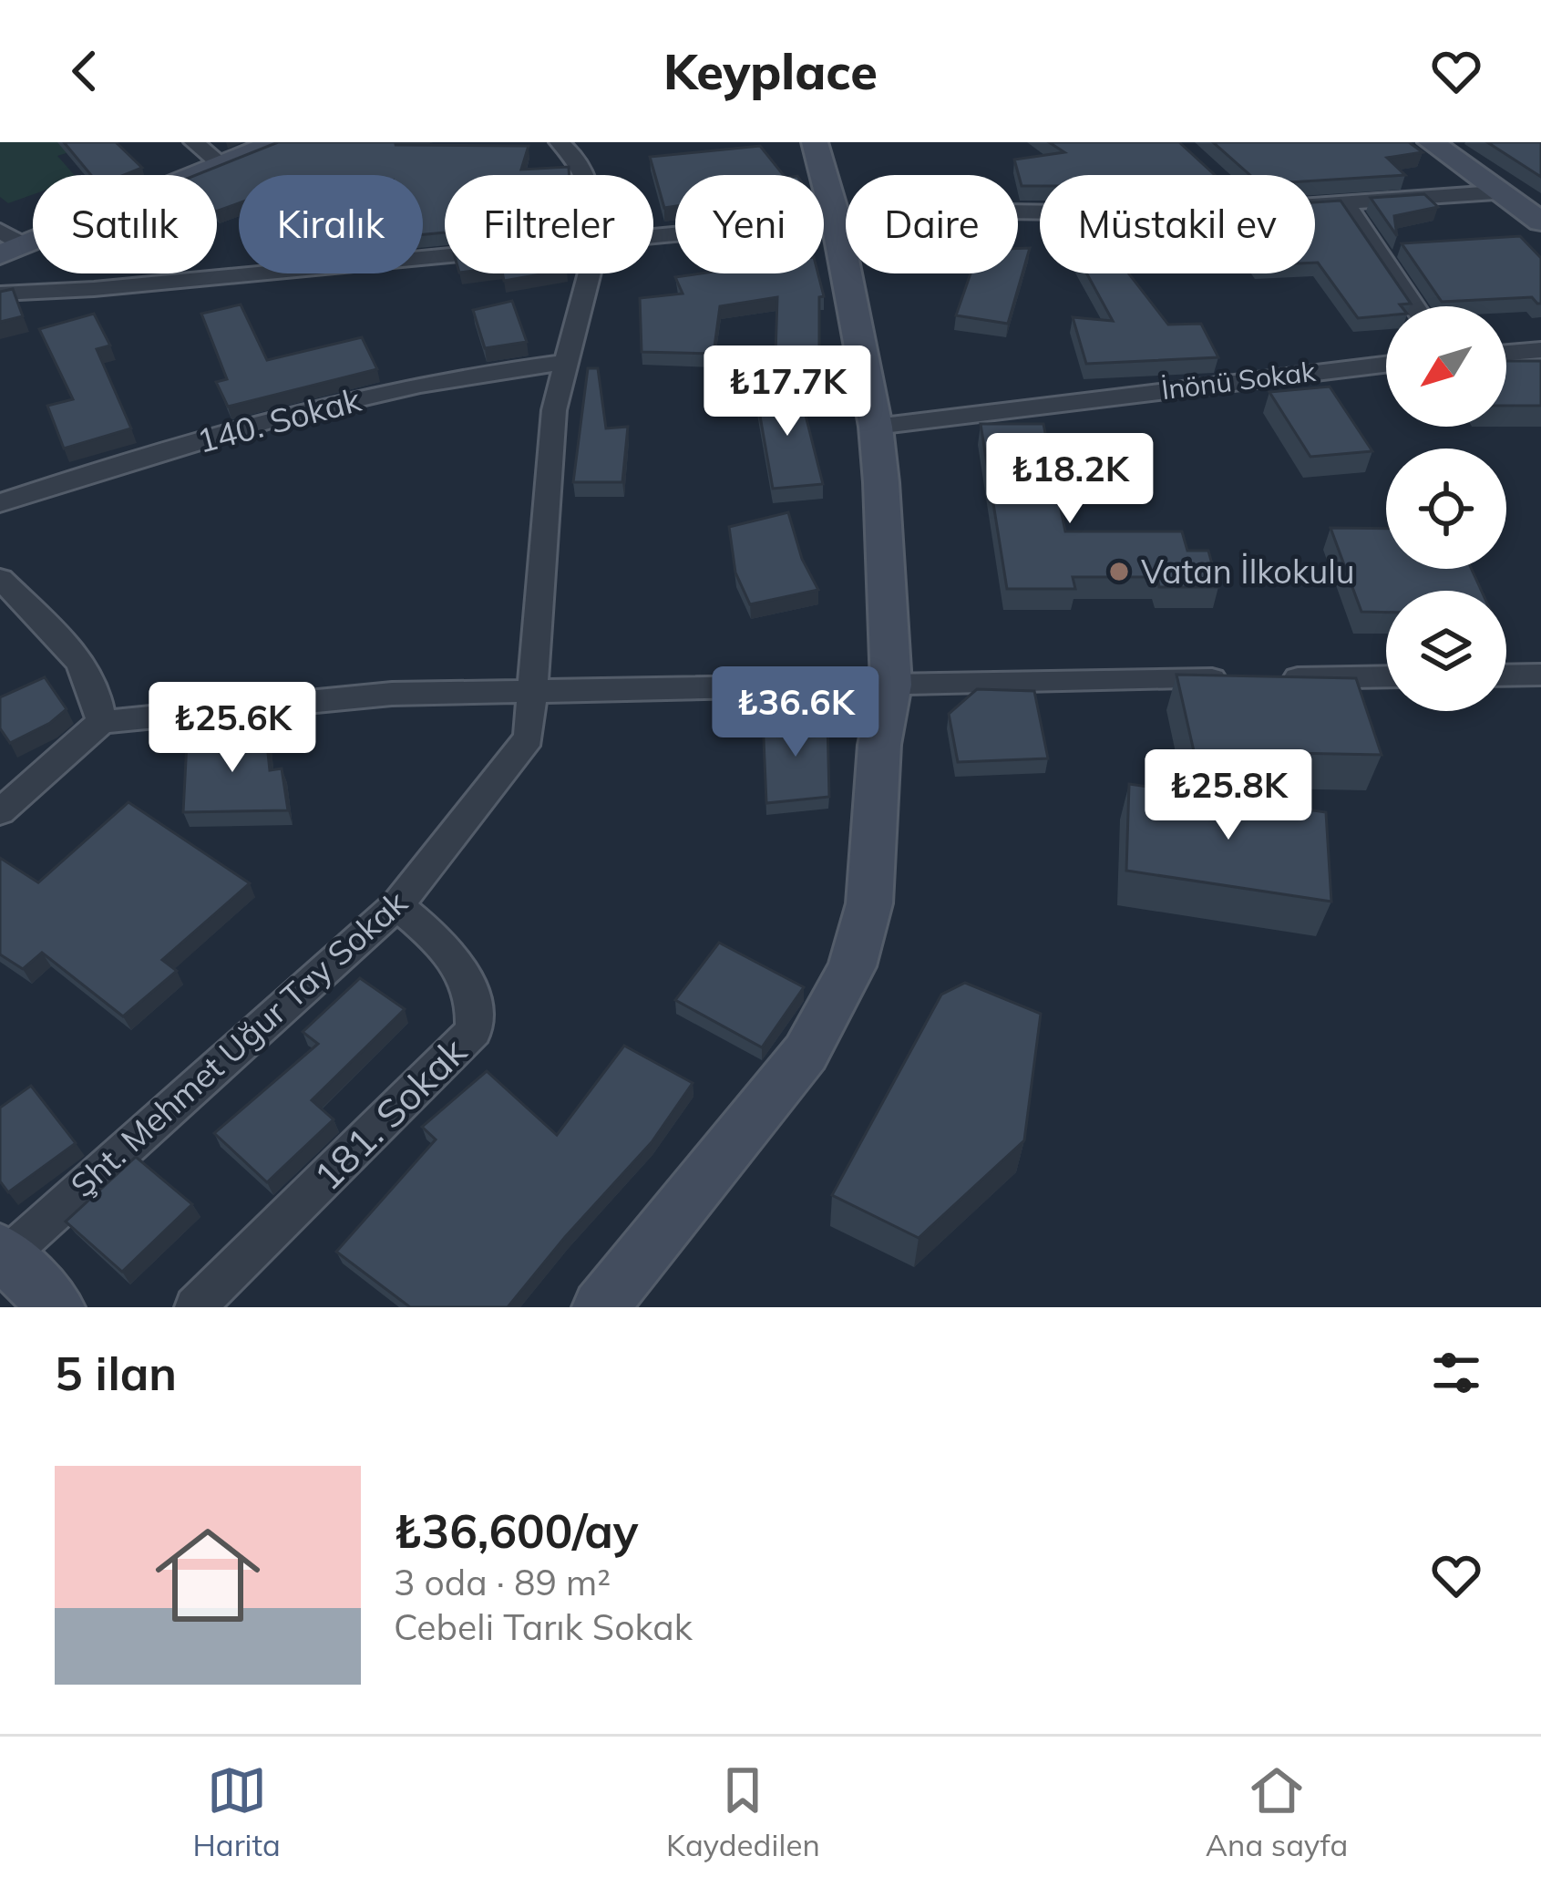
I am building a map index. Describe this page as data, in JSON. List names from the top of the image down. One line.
{"streets":{"street":["İnönü Sokak","140. Sokak","Şht. Mehmet Uğur Tay Sokak","181. Sokak"]},"crossings":[["140. Sokak","Şht. Mehmet Uğur Tay Sokak"],["Şht. Mehmet Uğur Tay Sokak","181. Sokak"]],"places":["Vatan İlkokulu"],"north":"bottom left","page":{"header":"Keyplace","chip":["Satılık","Kiralık","Filtreler","Yeni","Daire","Müstakil ev"],"price":["₺17.7K","₺18.2K","₺36.6K","₺25.6K","₺25.8K"],"heading":"5 ilan","list":[{"name":"₺36,600/ay","note":"3 oda · 89 m² · Cebeli Tarık Sokak"}],"tabs":["Harita","Kaydedilen","Ana sayfa"]}}
